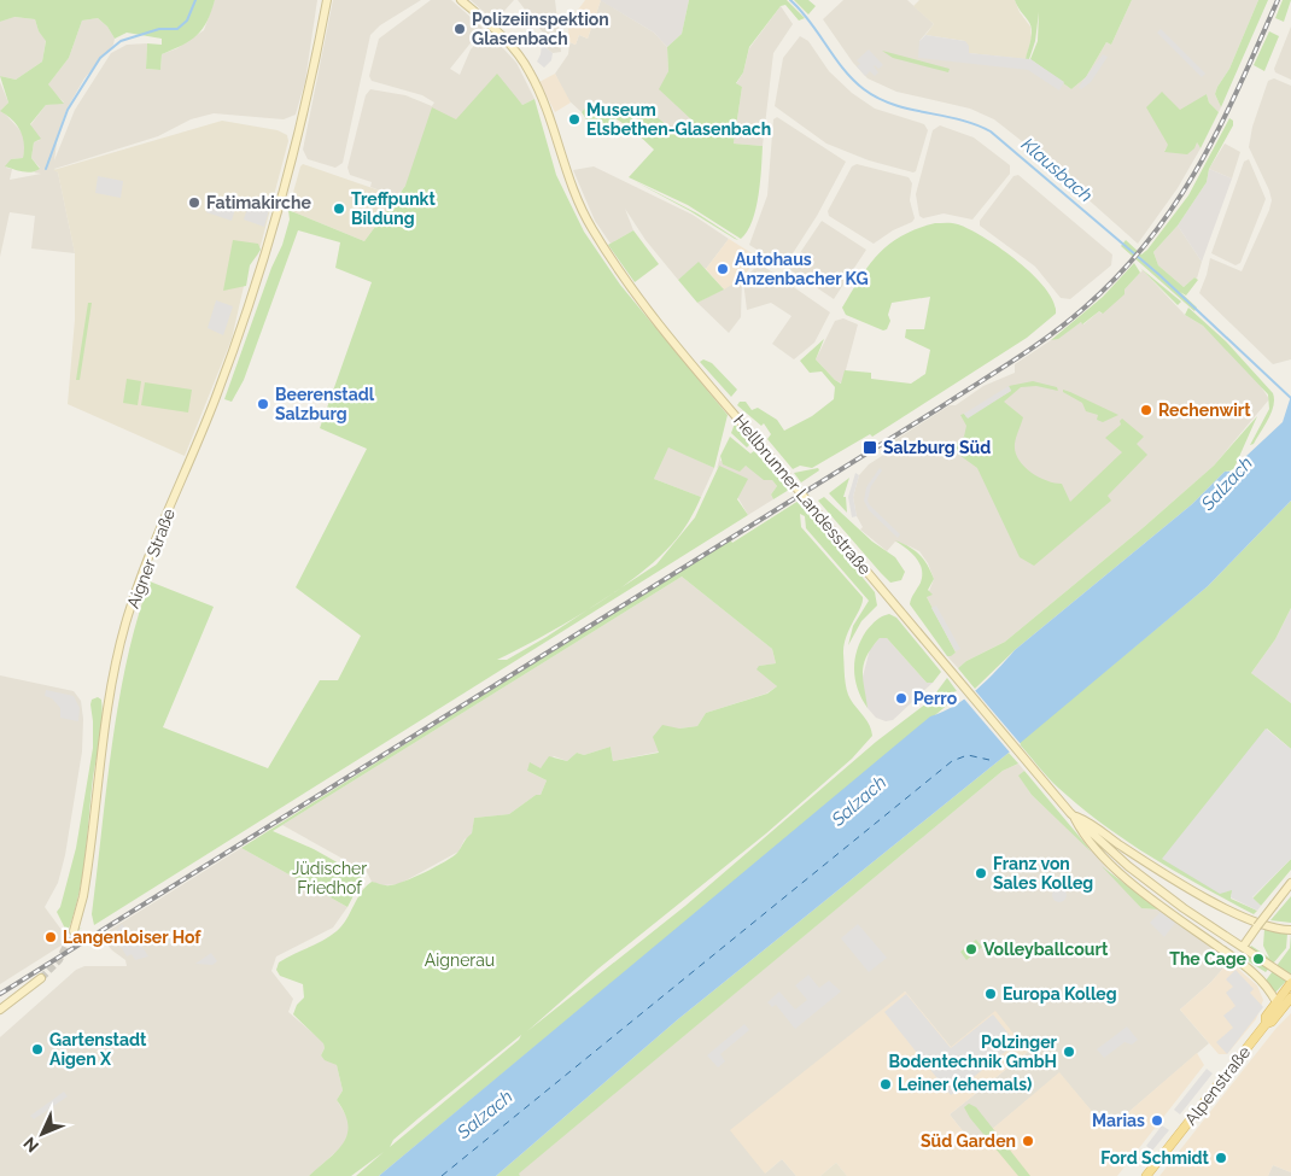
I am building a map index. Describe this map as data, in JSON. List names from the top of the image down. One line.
{"streets":{"main road":["Hellbrunner Landesstraße","Aigner Straße","Alpenstraße"]},"crossings":[["Hellbrunner Landesstraße","Alpenstraße"]],"water":["Klausbach","Salzach"],"parks":["Jüdischer Friedhof","Aignerau"],"places":{"other":["Polizeiinspektion Glasenbach","Museum Elsbethen-Glasenbach","Fatimakirche","Treffpunkt Bildung","Autohaus Anzenbacher KG","Beerenstadl Salzburg","Rechenwirt","Perro","Franz von Sales Kolleg","Langenloiser Hof","Volleyballcourt","The Cage","Europa Kolleg","Gartenstadt Aigen X","Polzinger Bodentechnik GmbH","Leiner (ehemals)","Marias","Süd Garden","Ford Schmidt"],"transit":["Salzburg Süd"]},"north":"bottom left"}
